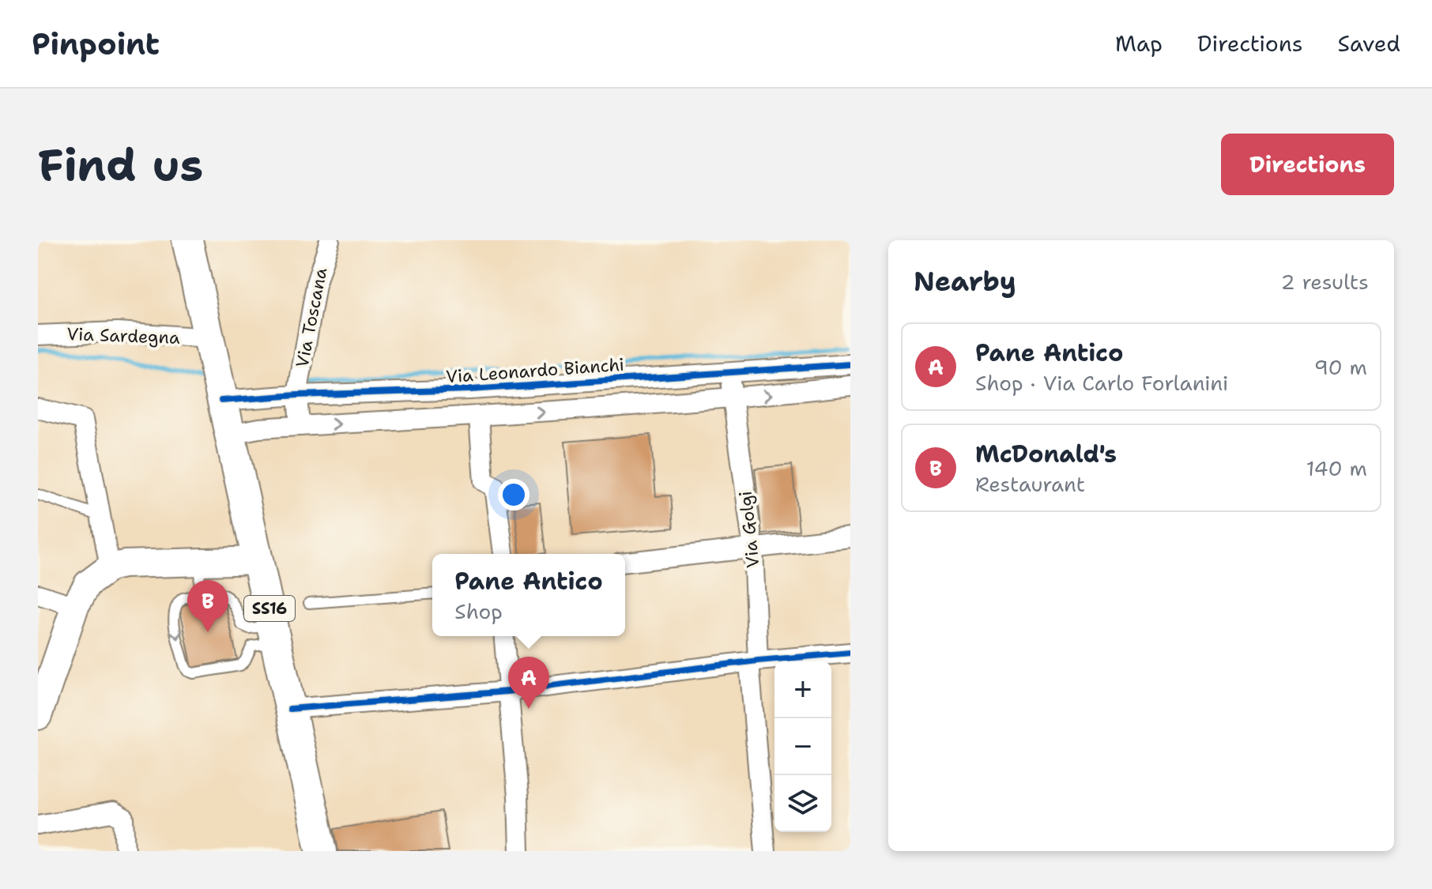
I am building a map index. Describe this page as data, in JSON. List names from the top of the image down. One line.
{"streets":{"main road":["SS16"],"street":["Via Toscana","Via Sardegna","Via Leonardo Bianchi","Via Golgi"]},"crossings":[["Via Toscana","Via Leonardo Bianchi"],["Via Sardegna","SS16"],["Via Leonardo Bianchi","Via Golgi"],["Via Leonardo Bianchi","SS16"]],"page":{"header":"Pinpoint","nav":["Map","Directions","Saved"],"buttons":"Directions","title":"Find us","heading":["Nearby","2 results"],"list":[{"mark":"A","name":"Pane Antico","note":"Shop · Via Carlo Forlanini","value":"90 m"},{"mark":"B","name":"McDonald's","note":"Restaurant","value":"140 m"}],"popup":["Pane Antico","Shop"],"pins":["B","A"],"map_buttons":["+","−"]}}
